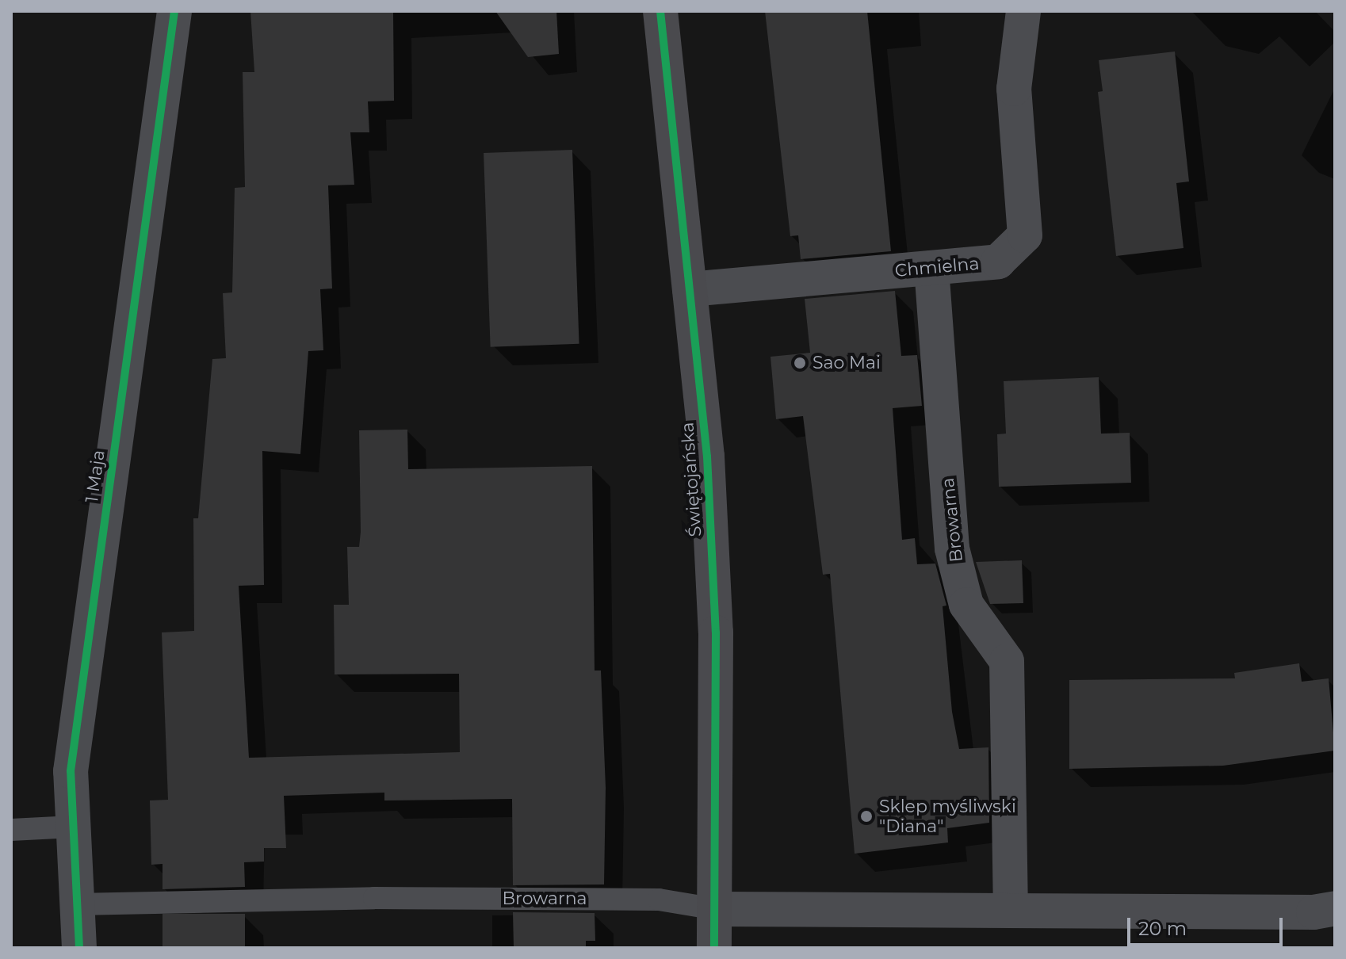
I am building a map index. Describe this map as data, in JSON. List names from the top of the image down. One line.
{"streets":{"street":["Chmielna","1 Maja","Świętojańska","Browarna"]},"crossings":[["Chmielna","Świętojańska"],["Chmielna","Browarna"],["1 Maja","Browarna"],["Świętojańska","Browarna"]],"places":["Sao Mai","Sklep myśliwski \"Diana\""],"scale_bar":"20 m"}
